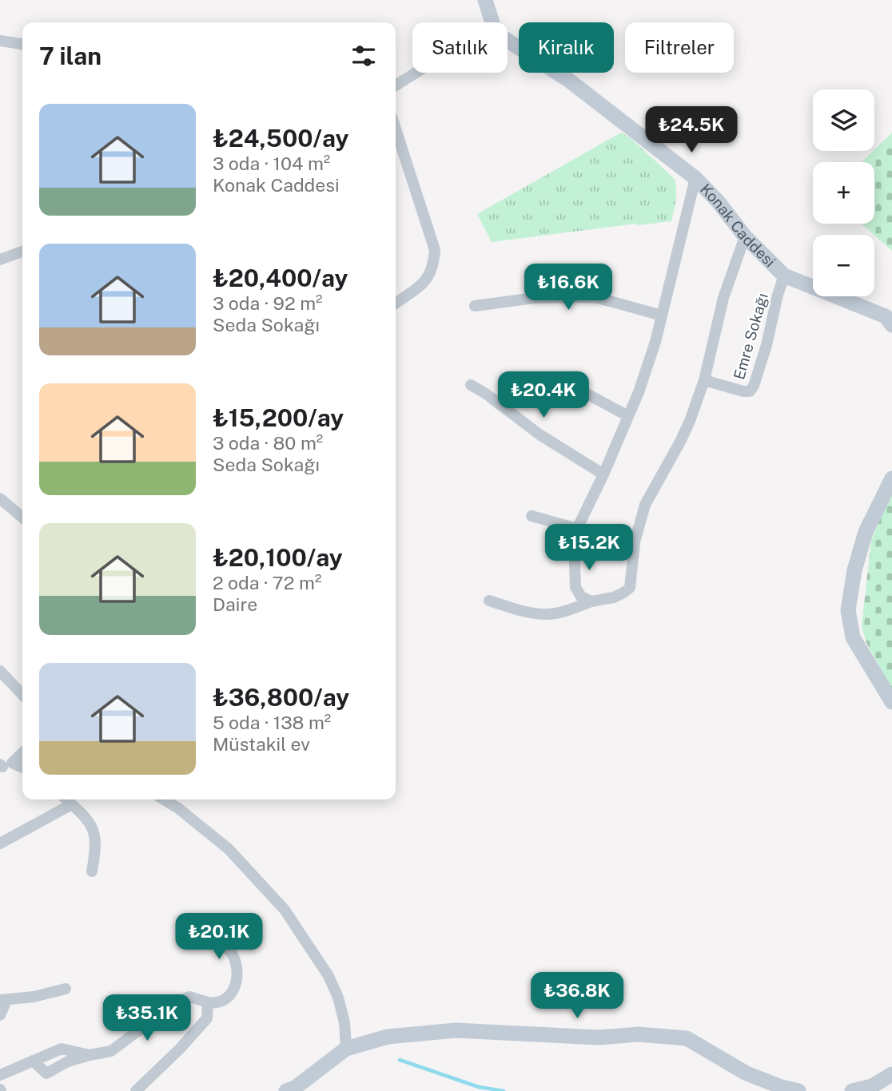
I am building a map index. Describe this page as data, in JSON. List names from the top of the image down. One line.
{"streets":{"street":["Konak Caddesi","Emre Sokağı"]},"crossings":[["Konak Caddesi","Emre Sokağı"]],"page":{"chip":["Satılık","Kiralık","Filtreler"],"heading":"7 ilan","map_buttons":["+","−"],"list":[{"name":"₺24,500/ay","note":"3 oda · 104 m² · Konak Caddesi"},{"name":"₺20,400/ay","note":"3 oda · 92 m² · Seda Sokağı"},{"name":"₺15,200/ay","note":"3 oda · 80 m² · Seda Sokağı"},{"name":"₺20,100/ay","note":"2 oda · 72 m² · Daire"},{"name":"₺36,800/ay","note":"5 oda · 138 m² · Müstakil ev"}],"price":["₺24.5K","₺16.6K","₺20.4K","₺15.2K","₺20.1K","₺36.8K","₺35.1K"]}}
